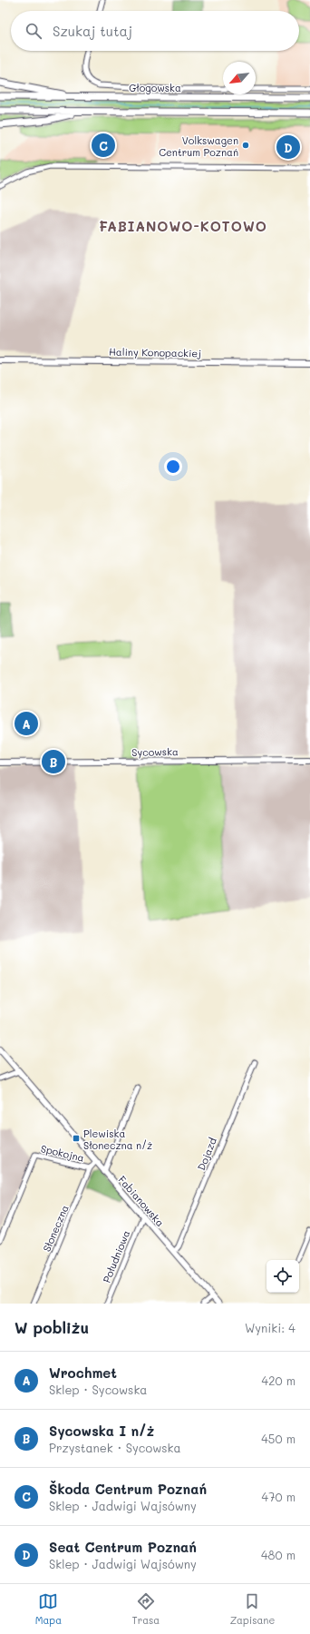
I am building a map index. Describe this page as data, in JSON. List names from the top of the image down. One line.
{"streets":{"main road":["Głogowska"],"street":["Haliny Konopackiej","Sycowska","Spokojna","Dojazd","Fabianowska","Słoneczna","Południowa"]},"crossings":[["Spokojna","Słoneczna"],["Dojazd","Fabianowska"],["Fabianowska","Słoneczna"],["Fabianowska","Południowa"]],"districts":["FABIANOWO-KOTOWO"],"places":{"other":["Volkswagen Centrum Poznań"],"transit":["Plewiska Słoneczna n/ż"]},"north":"bottom left","page":{"search":"Szukaj tutaj","pins":["C","D","A","B"],"heading":["W pobliżu","Wyniki: 4"],"list":[{"mark":"A","name":"Wrochmet","note":"Sklep · Sycowska","value":"420 m"},{"mark":"B","name":"Sycowska I n/ż","note":"Przystanek · Sycowska","value":"450 m"},{"mark":"C","name":"Škoda Centrum Poznań","note":"Sklep · Jadwigi Wajsówny","value":"470 m"},{"mark":"D","name":"Seat Centrum Poznań","note":"Sklep · Jadwigi Wajsówny","value":"480 m"}],"nav":["Mapa","Trasa","Zapisane"]}}
